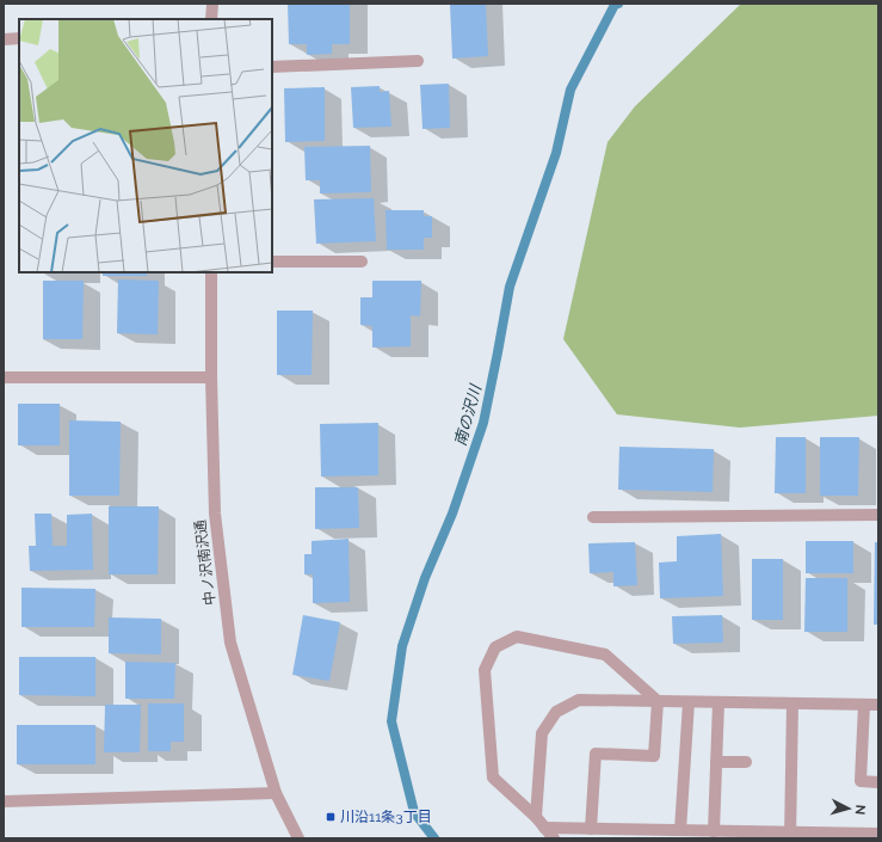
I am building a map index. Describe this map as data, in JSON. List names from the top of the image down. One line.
{"streets":{"street":["中ノ沢南沢通"]},"water":["南の沢川"],"places":{"transit":["川沿11条3丁目"]},"north":"right"}
